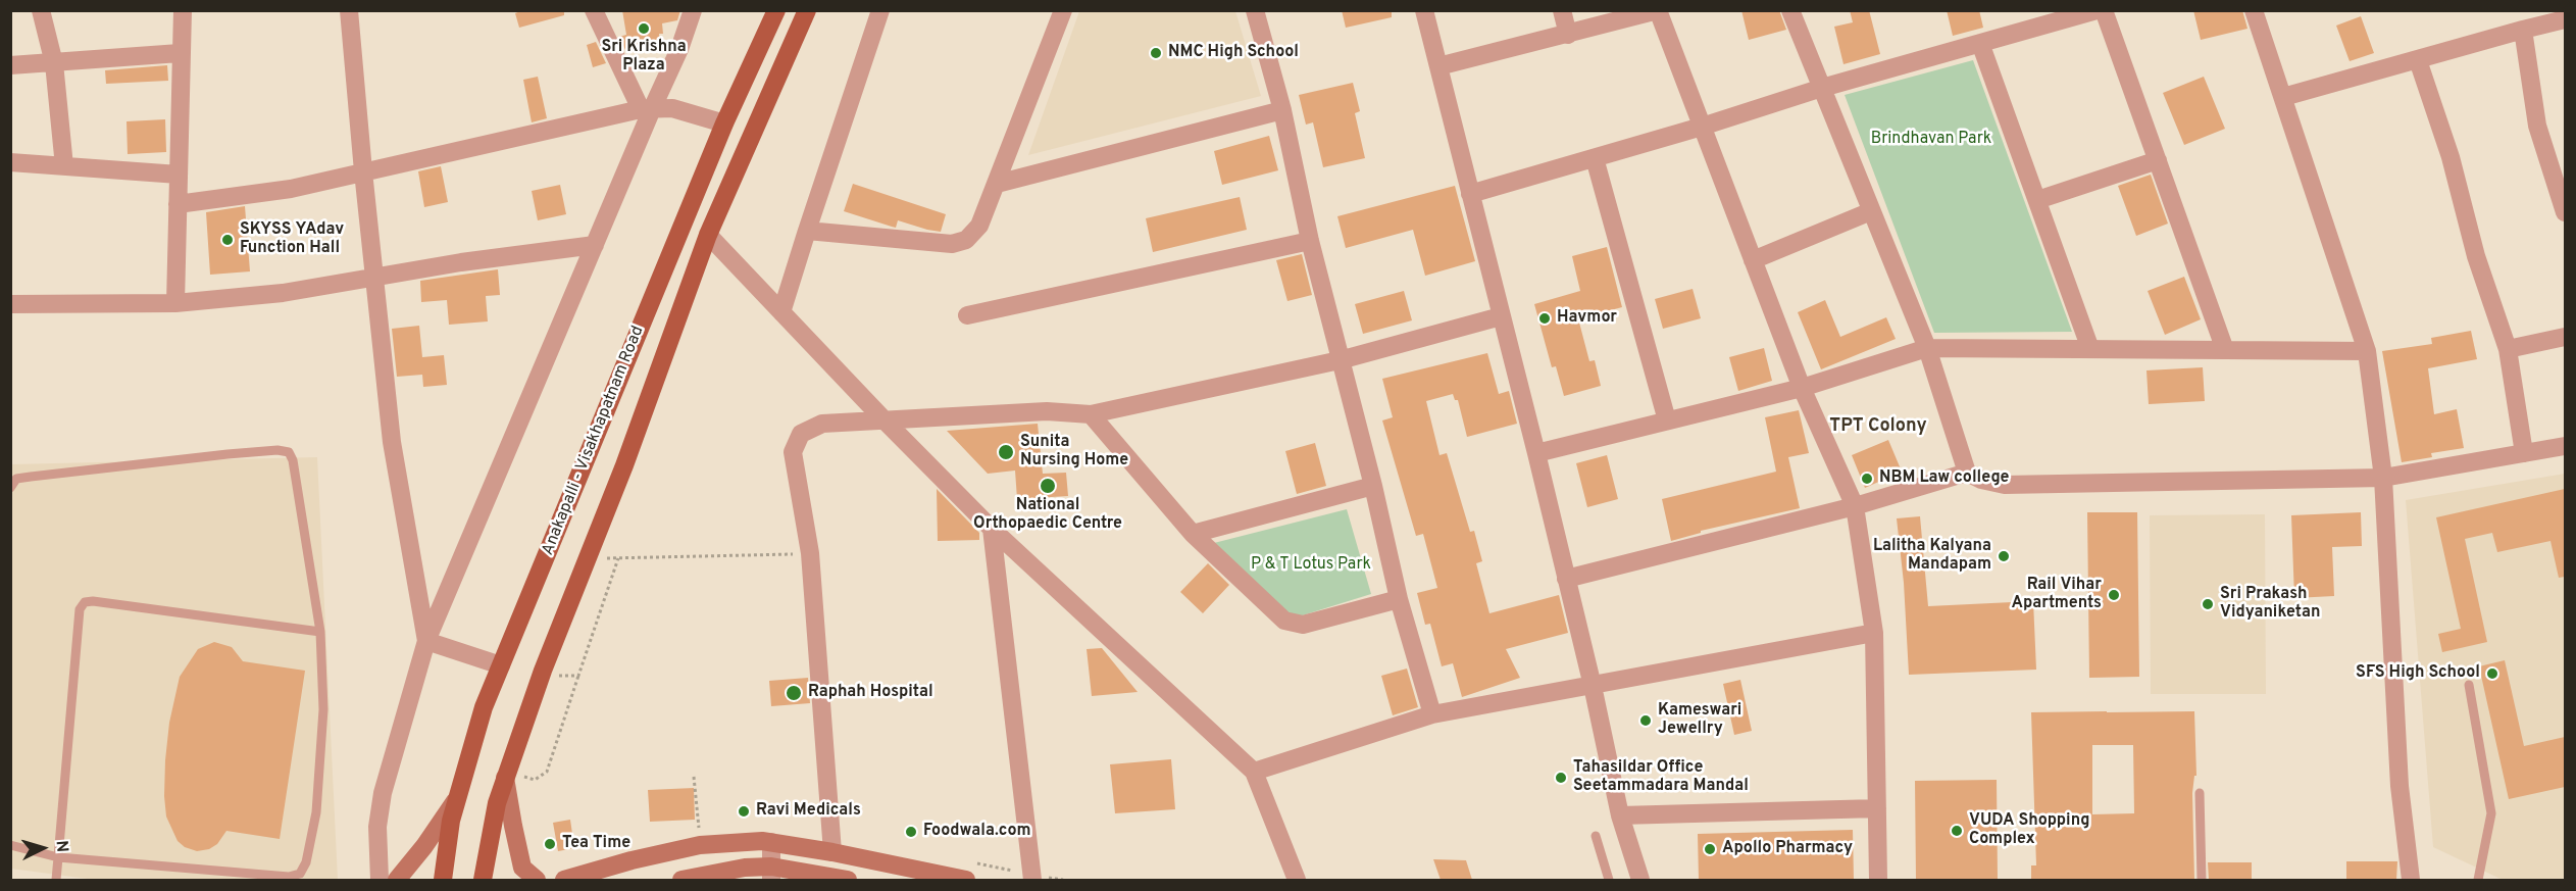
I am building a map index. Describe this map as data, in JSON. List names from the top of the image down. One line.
{"streets":{"main road":["Anakapalli - Visakhapatnam Road"]},"districts":["TPT Colony"],"parks":["Brindhavan Park","P & T Lotus Park"],"places":["Sri Krishna Plaza","NMC High School","SKYSS YAdav Function Hall","Havmor","Sunita Nursing Home","NBM Law college","National Orthopaedic Centre","Lalitha Kalyana Mandapam","Rail Vihar Apartments","Sri Prakash Vidyaniketan","SFS High School","Raphah Hospital","Kameswari Jewellry","Tahasildar Office Seetammadara Mandal","Ravi Medicals","VUDA Shopping Complex","Foodwala.com","Tea Time","Apollo Pharmacy"],"north":"right"}
